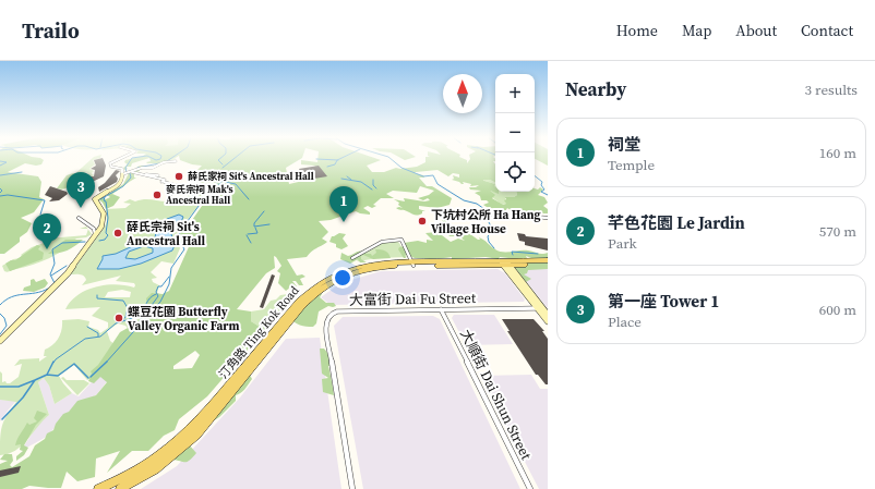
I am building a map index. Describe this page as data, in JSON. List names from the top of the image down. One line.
{"streets":{"main road":["汀角路 Ting Kok Road"],"street":["大富街 Dai Fu Street","大順街 Dai Shun Street"]},"crossings":[["大富街 Dai Fu Street","大順街 Dai Shun Street"]],"places":["薛氏家祠 Sit's Ancestral Hall","麥氏宗祠 Mak's Ancestral Hall","下坑村公所 Ha Hang Village House","薛氏宗祠 Sit's Ancestral Hall","蝶豆花園 Butterfly Valley Organic Farm"],"north":"top","page":{"header":"Trailo","nav":["Home","Map","About","Contact"],"heading":["Nearby","3 results"],"map_buttons":["+","−"],"list":[{"mark":"1","name":"祠堂","note":"Temple","value":"160 m"},{"mark":"2","name":"芊色花園 Le Jardin","note":"Park","value":"570 m"},{"mark":"3","name":"第一座 Tower 1","note":"Place","value":"600 m"}],"pins":["3","1","2"]}}
